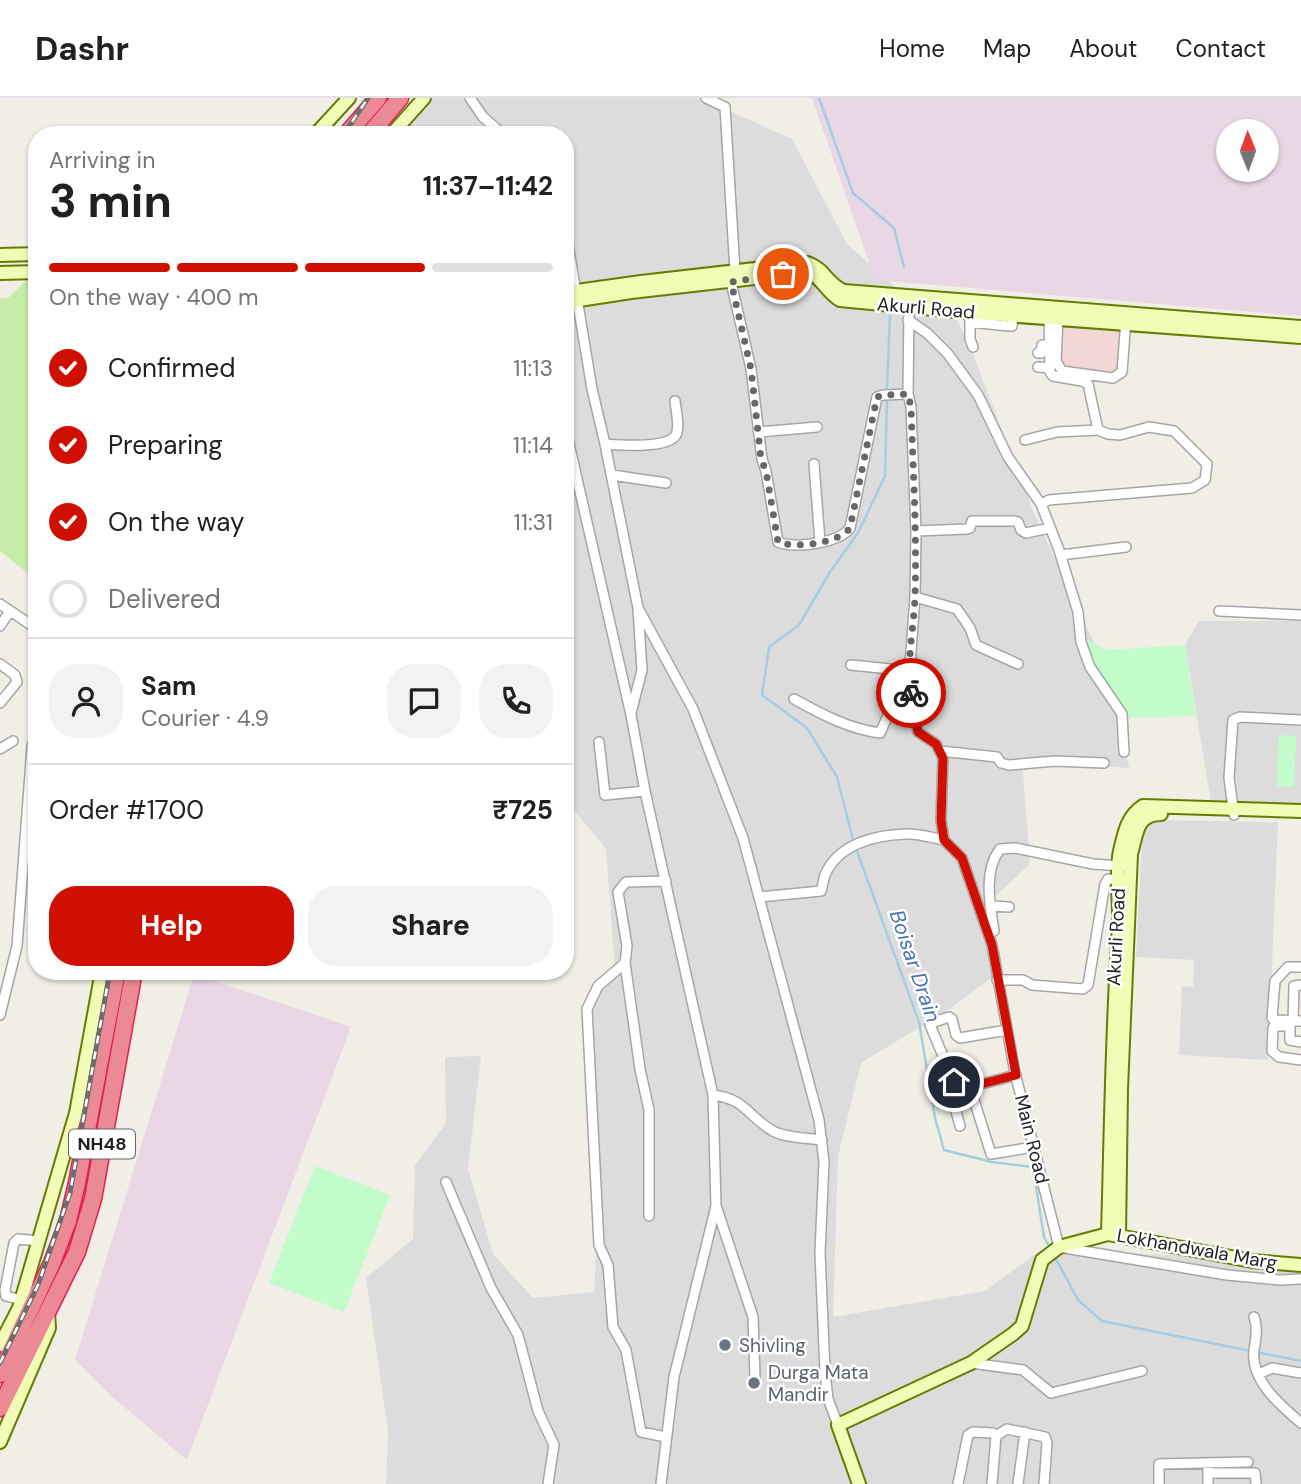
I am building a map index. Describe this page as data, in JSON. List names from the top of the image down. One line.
{"streets":{"highway":["NH48"],"street":["Akurli Road","Main Road","Lokhandwala Marg"]},"crossings":[["Akurli Road","Lokhandwala Marg"],["Main Road","Lokhandwala Marg"]],"water":["Boisar Drain"],"places":["Shivling","Durga Mata Mandir"],"north":"top","page":{"header":"Dashr","nav":["Home","Map","About","Contact"],"heading":["3 min","Arriving in","11:37–11:42"],"panel":["Sam","Courier · 4.9","Order #1700","₹725"],"bar":"On the way · 400 m","list":[["Confirmed","11:13"],["Preparing","11:14"],["On the way","11:31"],"Delivered"],"buttons":["Help","Share"]}}
